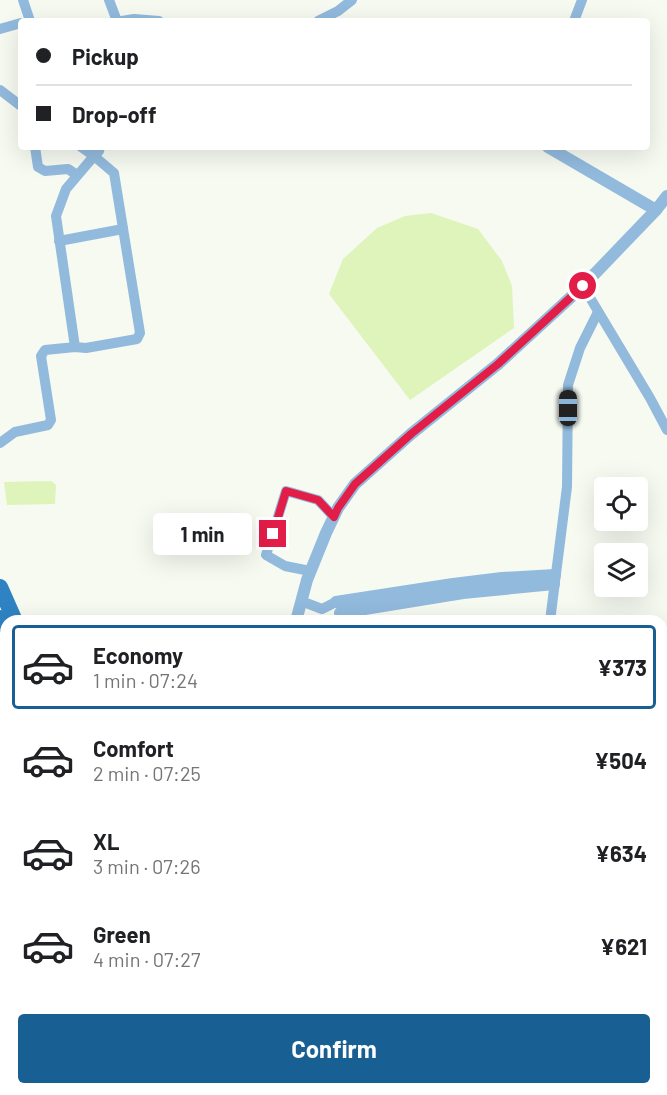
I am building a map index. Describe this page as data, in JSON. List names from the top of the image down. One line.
{"page":{"banner":["Pickup","Drop-off"],"bubble":"1 min","list":[{"name":"Economy","note":"1 min · 07:24","value":"¥373"},{"name":"Comfort","note":"2 min · 07:25","value":"¥504"},{"name":"XL","note":"3 min · 07:26","value":"¥634"},{"name":"Green","note":"4 min · 07:27","value":"¥621"}],"buttons":"Confirm"}}
